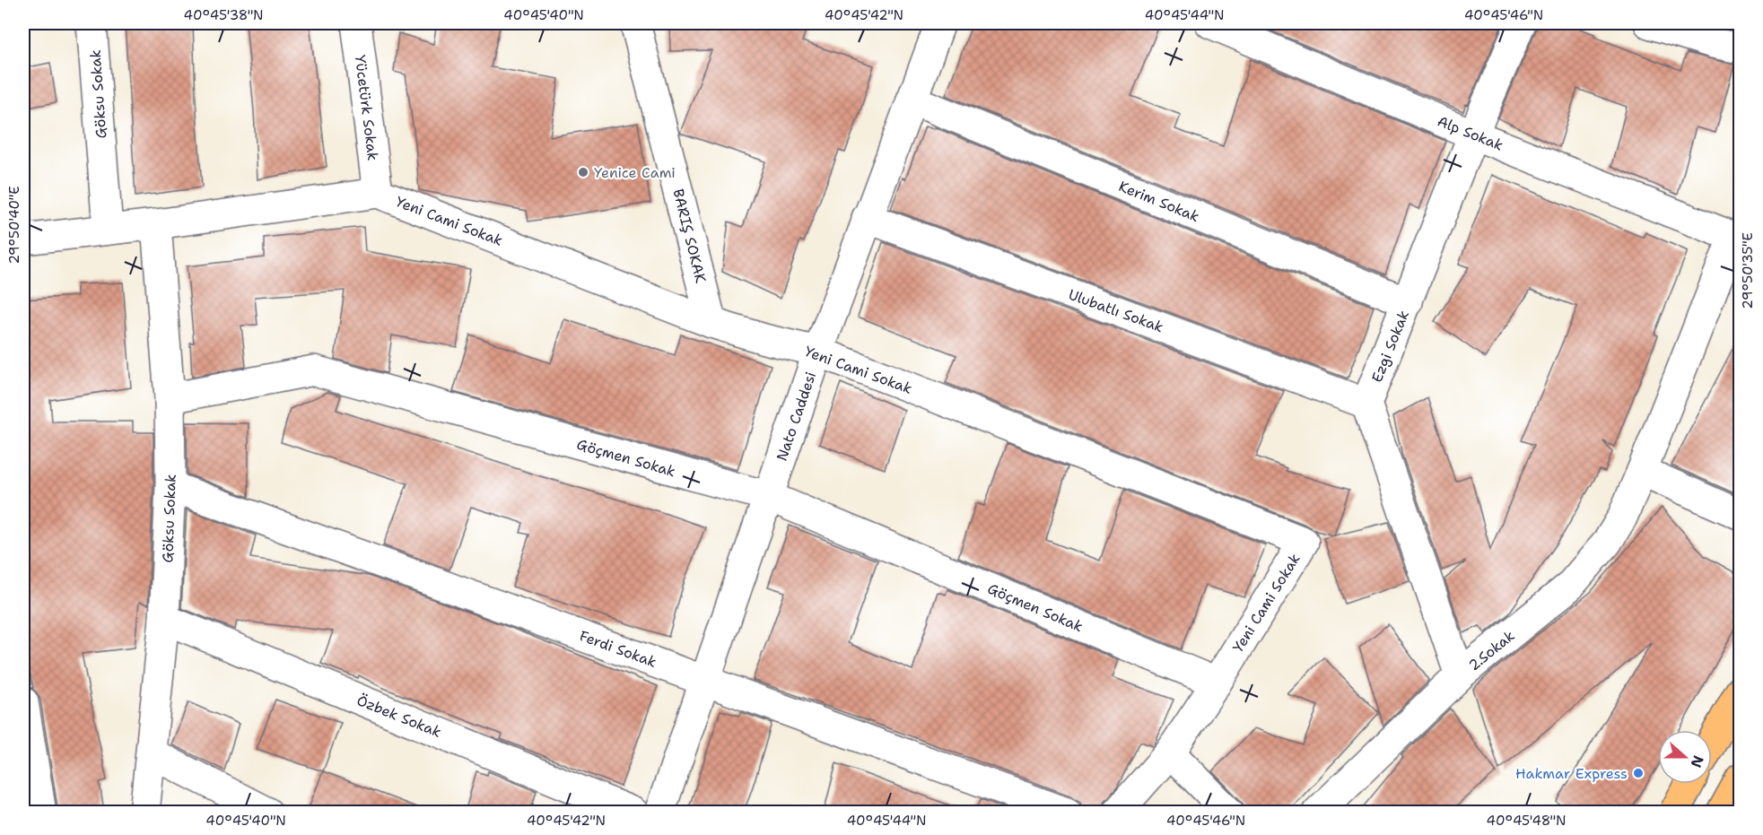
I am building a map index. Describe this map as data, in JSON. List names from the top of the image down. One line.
{"streets":{"street":["Göksu Sokak","Yücetürk Sokak","Alp Sokak","Kerim Sokak","Yeni Cami Sokak","BARIŞ SOKAK","Ulubatlı Sokak","Ezgi Sokak","Nato Caddesi","Göçmen Sokak","Ferdi Sokak","2.Sokak","Özbek Sokak"]},"crossings":[["Göksu Sokak","Yeni Cami Sokak"],["Göksu Sokak","Göçmen Sokak"],["Göksu Sokak","Ferdi Sokak"],["Göksu Sokak","Özbek Sokak"],["Yücetürk Sokak","Yeni Cami Sokak"],["Alp Sokak","Ezgi Sokak"],["Alp Sokak","2.Sokak"],["Kerim Sokak","Ezgi Sokak"],["Kerim Sokak","Nato Caddesi"],["Yeni Cami Sokak","BARIŞ SOKAK"],["Yeni Cami Sokak","Nato Caddesi"],["Yeni Cami Sokak","Göçmen Sokak"],["Ulubatlı Sokak","Ezgi Sokak"],["Ulubatlı Sokak","Nato Caddesi"],["Nato Caddesi","Göçmen Sokak"],["Nato Caddesi","Ferdi Sokak"]],"places":["Yenice Cami","Hakmar Express"],"north":"right","coordinates":["40°45'38\"N","40°45'40\"N","40°45'42\"N","40°45'44\"N","40°45'46\"N","29°50'40\"E","29°50'35\"E","40°45'48\"N"]}
